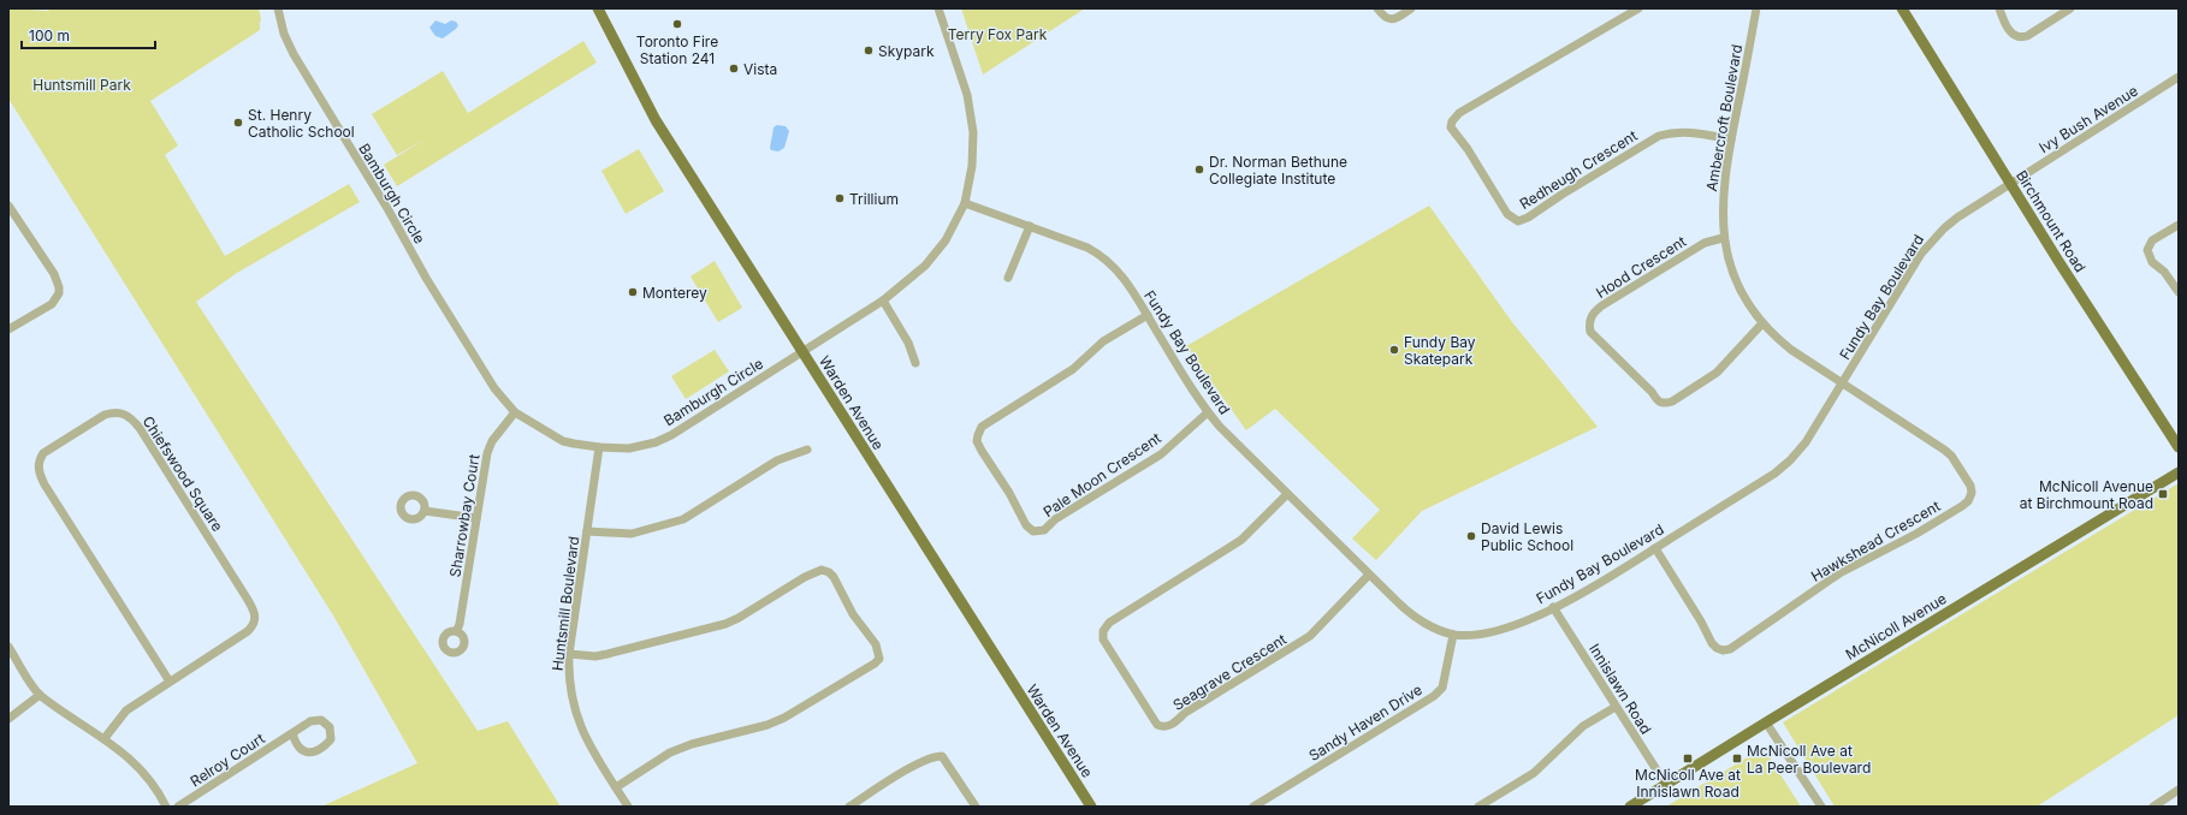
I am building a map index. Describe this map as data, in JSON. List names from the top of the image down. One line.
{"streets":{"main road":["Birchmount Road","Warden Avenue","McNicoll Avenue"],"street":["Ambercroft Boulevard","Ivy Bush Avenue","Redheugh Crescent","Bamburgh Circle","Hood Crescent","Fundy Bay Boulevard","Chiefswood Square","Pale Moon Crescent","Sharrowbay Court","Hawkshead Crescent","Huntsmill Boulevard","Seagrave Crescent","Innislawn Road","Sandy Haven Drive","Relroy Court"]},"crossings":[["Ambercroft Boulevard","Redheugh Crescent"],["Ambercroft Boulevard","Hood Crescent"],["Ambercroft Boulevard","Fundy Bay Boulevard"],["Ambercroft Boulevard","Hawkshead Crescent"],["Ivy Bush Avenue","Birchmount Road"],["Ivy Bush Avenue","Fundy Bay Boulevard"],["Bamburgh Circle","Fundy Bay Boulevard"],["Bamburgh Circle","Warden Avenue"],["Bamburgh Circle","Sharrowbay Court"],["Bamburgh Circle","Huntsmill Boulevard"],["Birchmount Road","Fundy Bay Boulevard"],["Fundy Bay Boulevard","Pale Moon Crescent"],["Fundy Bay Boulevard","Hawkshead Crescent"],["Fundy Bay Boulevard","Seagrave Crescent"],["Fundy Bay Boulevard","Innislawn Road"],["Fundy Bay Boulevard","Sandy Haven Drive"],["McNicoll Avenue","Innislawn Road"]],"parks":["Terry Fox Park","Huntsmill Park"],"places":{"other":["Toronto Fire Station 241","Skypark","Vista","St. Henry Catholic School","Dr. Norman Bethune Collegiate Institute","Trillium","Monterey","Fundy Bay Skatepark","David Lewis Public School"],"transit":["McNicoll Avenue at Birchmount Road","McNicoll Ave at Innislawn Road","McNicoll Ave at La Peer Boulevard"]},"scale_bar":"100 m"}
